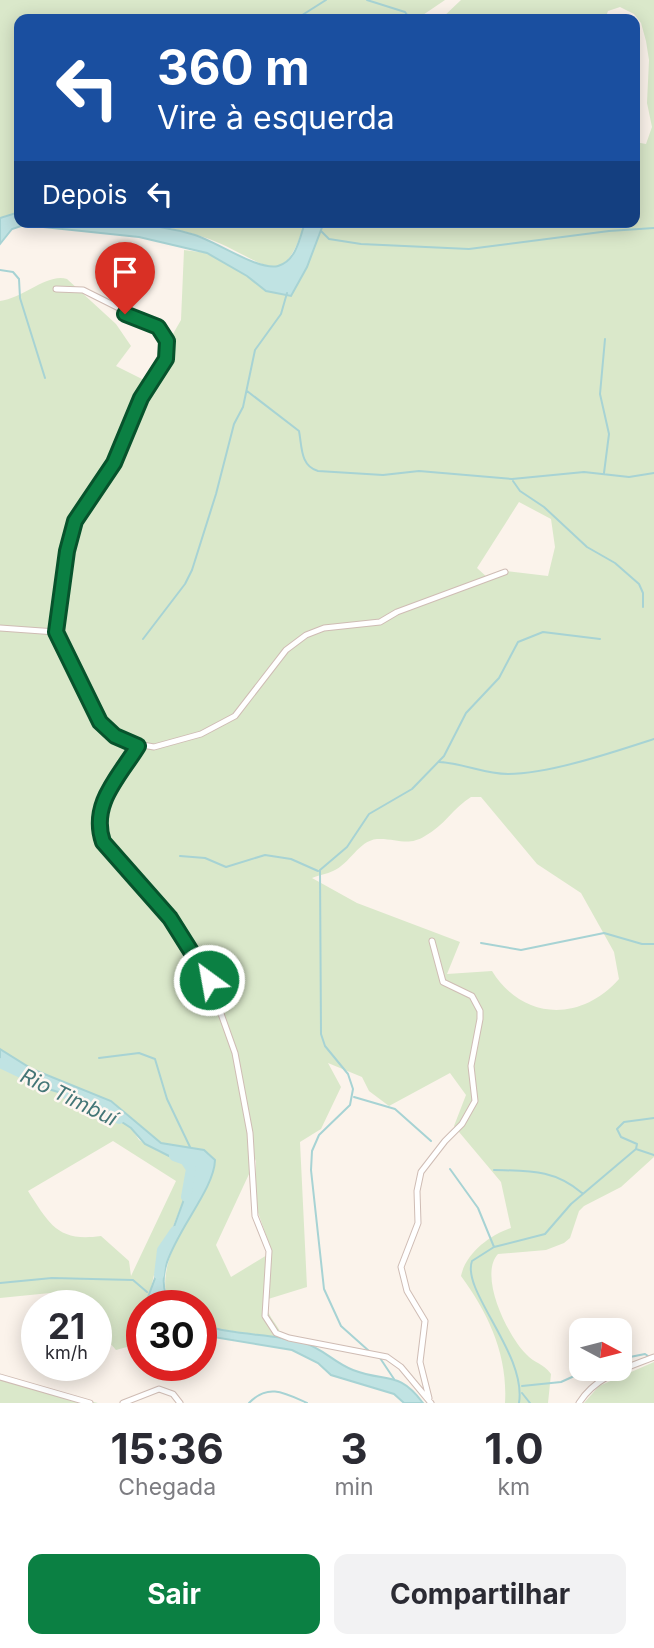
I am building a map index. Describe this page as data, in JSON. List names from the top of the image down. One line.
{"water":["Rio Timbuí"],"north":"right","page":{"turn":["360 m","Vire à esquerda"],"then":"Depois","speed":"21 km/h","limit":"30","eta":["15:36","Chegada","3","min","1.0","km"],"buttons":["Sair","Compartilhar"]}}
